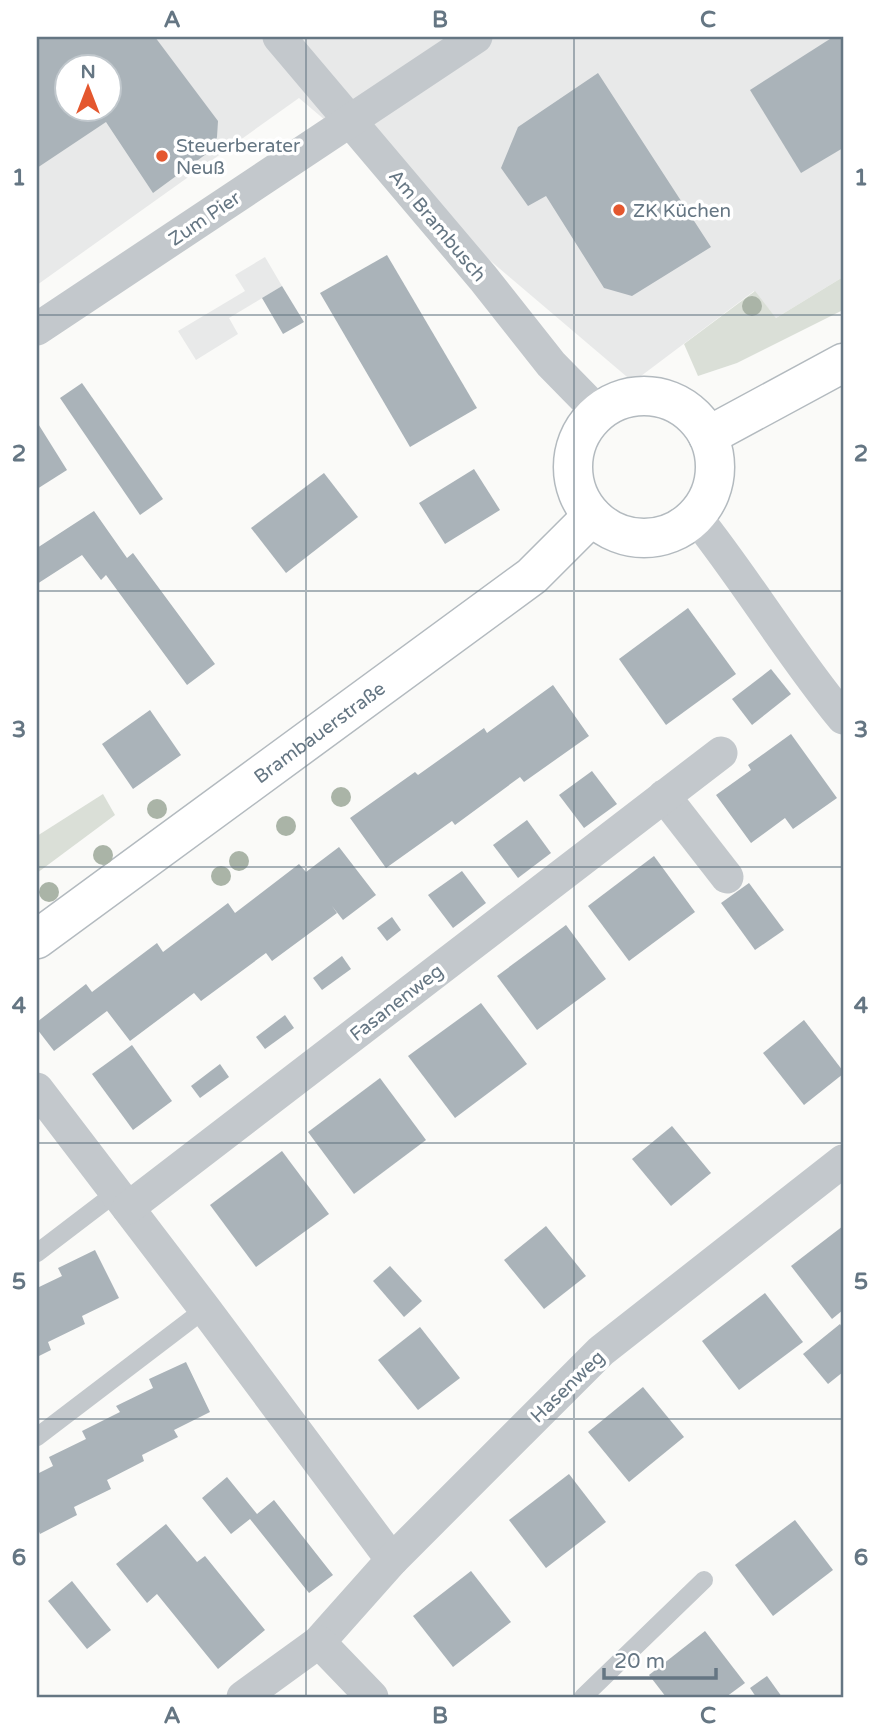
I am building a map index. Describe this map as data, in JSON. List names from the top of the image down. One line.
{"streets":{"main road":["Brambauerstraße"],"street":["Zum Pier","Am Brambusch","Fasanenweg","Hasenweg"]},"crossings":[["Zum Pier","Am Brambusch"],["Am Brambusch","Brambauerstraße"]],"places":["Steuerberater Neuß","ZK Küchen"],"scale_bar":"20 m","north":"top","grid":{"columns":["A","B","C"],"rows":["1","2","3","4","5","6"]}}
